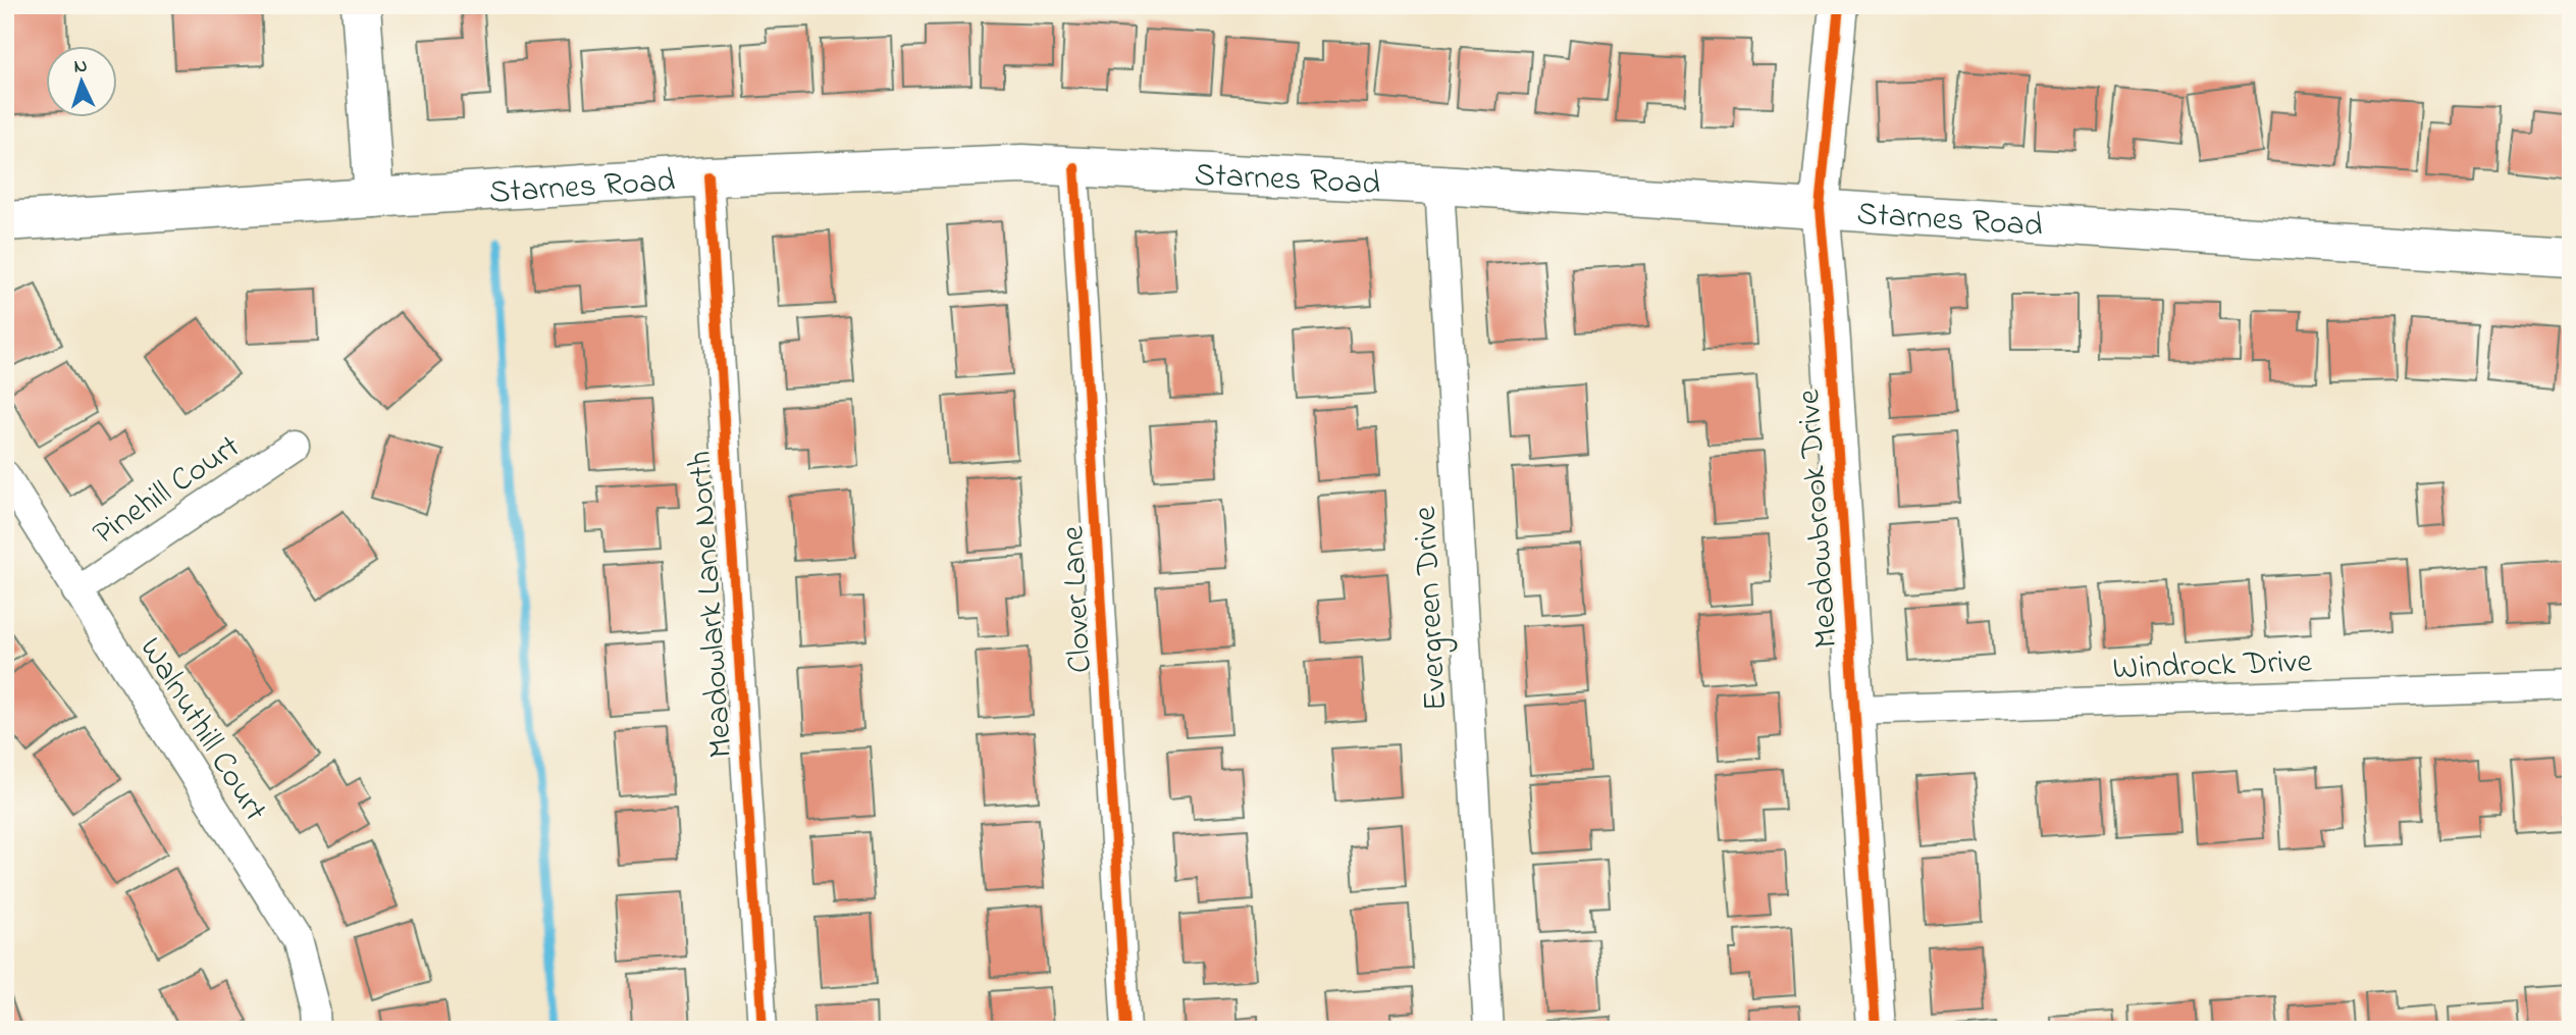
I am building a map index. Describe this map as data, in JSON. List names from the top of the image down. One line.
{"streets":{"main road":["Starnes Road","Meadowbrook Drive"],"street":["Pinehill Court","Clover Lane","Meadowlark Lane North","Evergreen Drive","Windrock Drive","Walnuthill Court"]},"crossings":[["Starnes Road","Meadowbrook Drive"],["Starnes Road","Clover Lane"],["Starnes Road","Meadowlark Lane North"],["Starnes Road","Evergreen Drive"],["Pinehill Court","Walnuthill Court"],["Meadowbrook Drive","Windrock Drive"]],"north":"top"}
